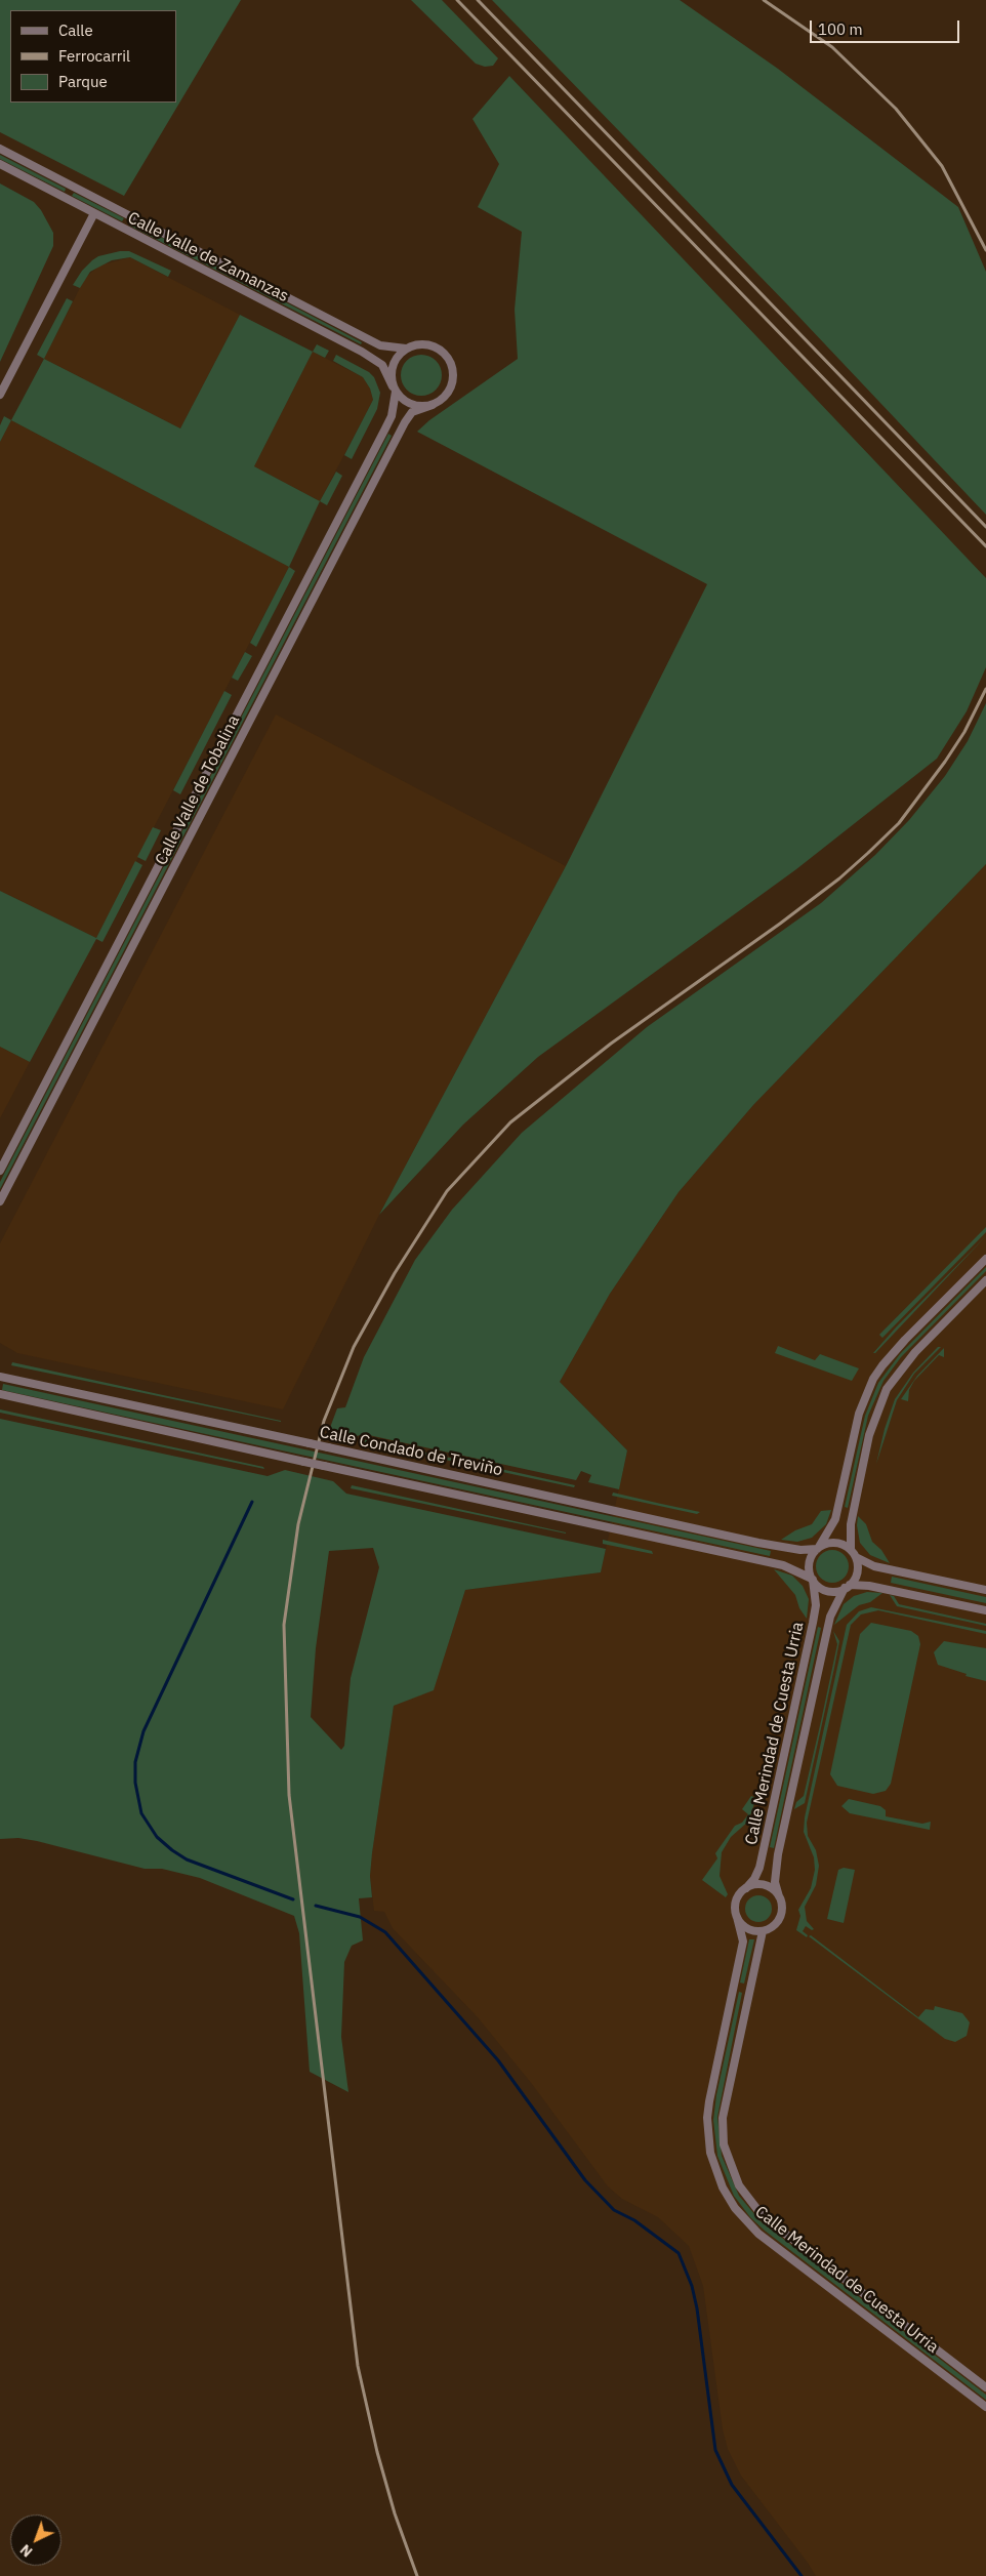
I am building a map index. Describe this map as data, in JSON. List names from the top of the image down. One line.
{"streets":{"street":["Calle Valle de Zamanzas","Calle Valle de Tobalina","Calle Condado de Treviño","Calle Merindad de Cuesta Urria"]},"crossings":[["Calle Valle de Zamanzas","Calle Valle de Tobalina"],["Calle Condado de Treviño","Calle Merindad de Cuesta Urria"]],"legend":["Calle","Ferrocarril","Parque"],"scale_bar":"100 m","north":"bottom left"}
